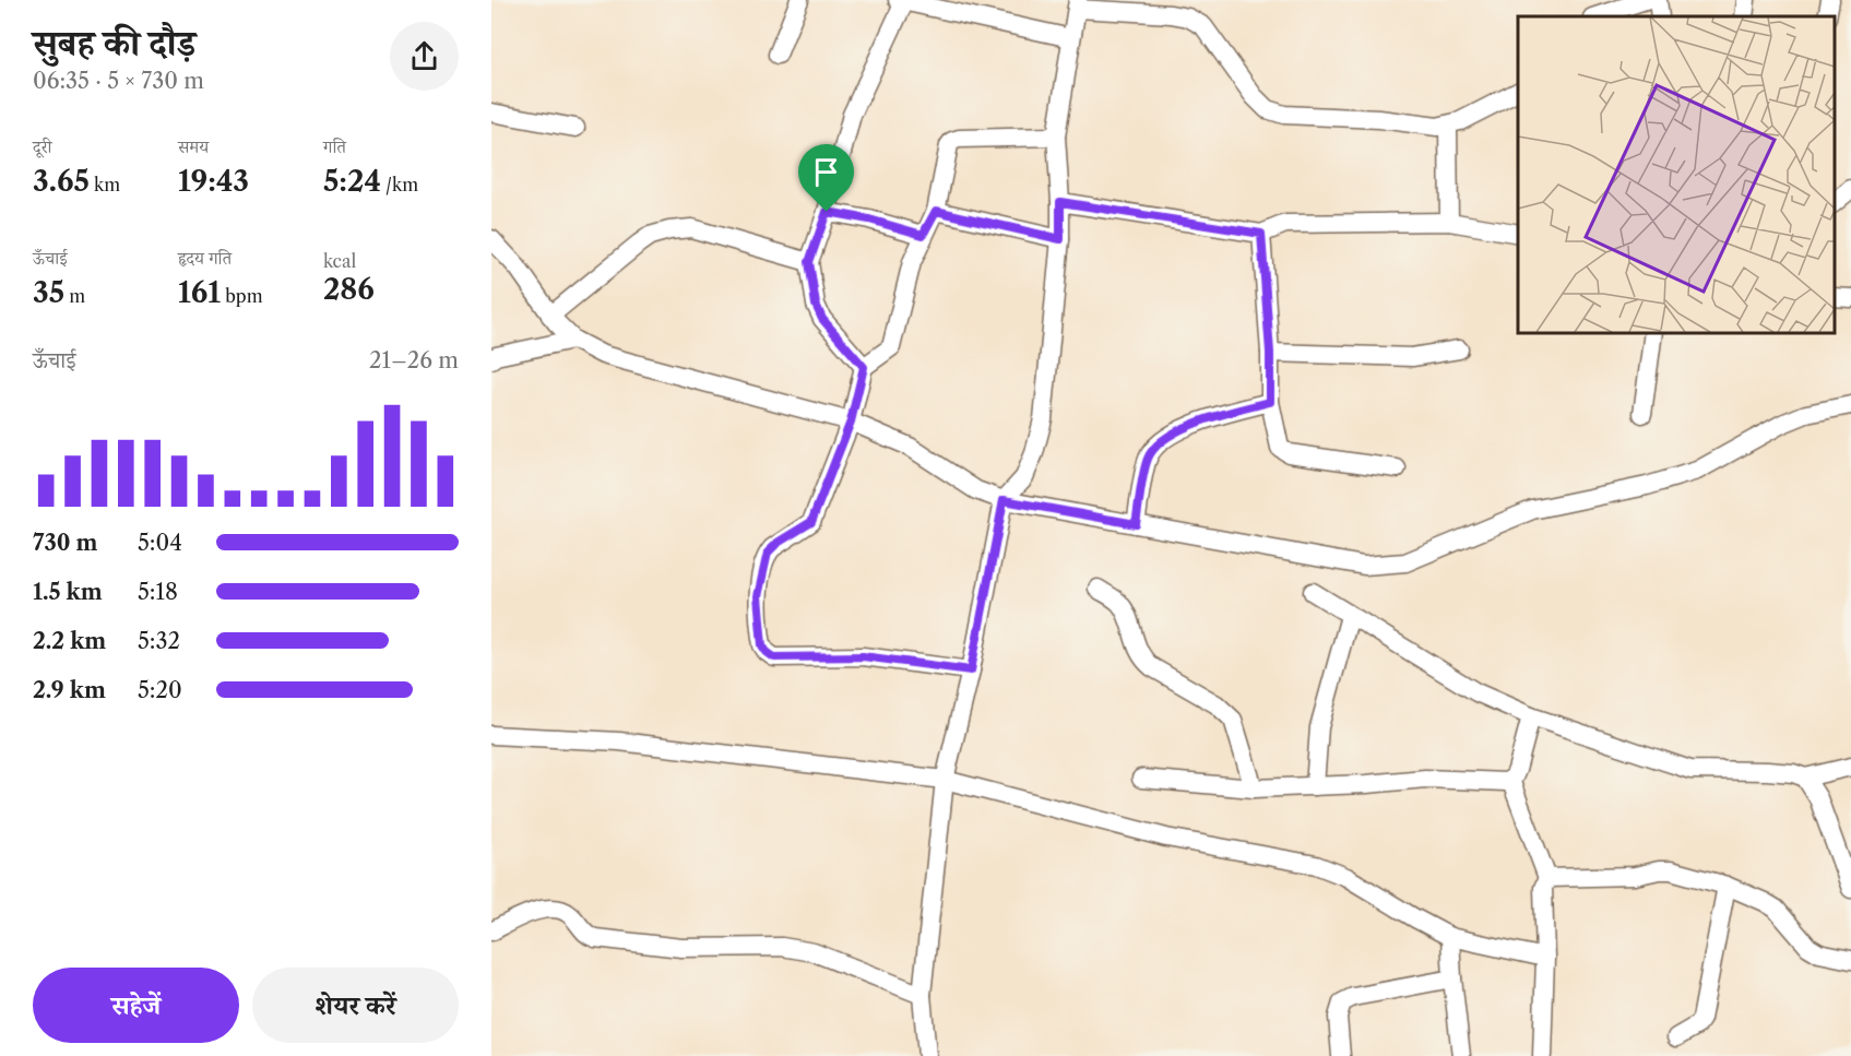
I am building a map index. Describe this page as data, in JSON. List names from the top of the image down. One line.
{"page":{"heading":["सुबह की दौड़","06:35 · 5 × 730 m"],"stats":[["दूरी","3.65 km"],["समय","19:43"],["गति","5:24 /km"],["ऊँचाई","35 m"],["हृदय गति","161 bpm"],["kcal","286"]],"chart":["ऊँचाई","21–26 m"],"list":[{"name":"730 m","note":"5:04"},{"name":"1.5 km","note":"5:18"},{"name":"2.2 km","note":"5:32"},{"name":"2.9 km","note":"5:20"}],"buttons":["सहेजें","शेयर करें"]}}
